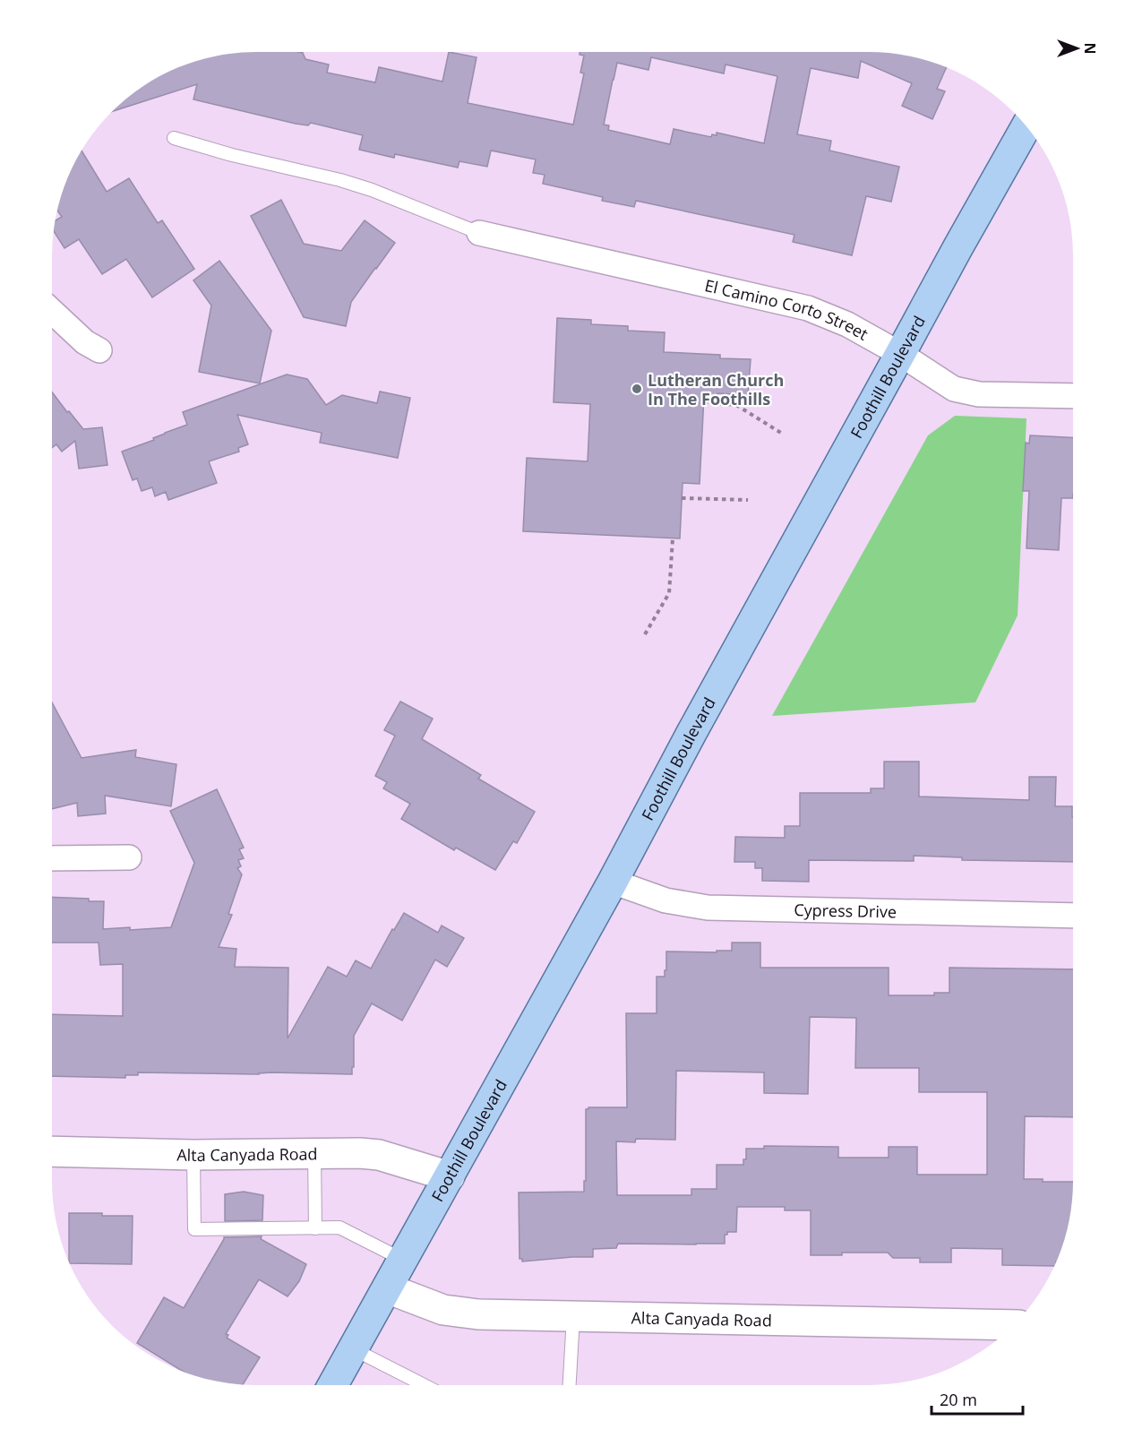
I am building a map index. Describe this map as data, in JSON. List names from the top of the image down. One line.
{"streets":{"main road":["Foothill Boulevard"],"street":["El Camino Corto Street","Cypress Drive","Alta Canyada Road"]},"crossings":[["El Camino Corto Street","Foothill Boulevard"],["Foothill Boulevard","Cypress Drive"],["Foothill Boulevard","Alta Canyada Road"]],"places":["Lutheran Church In The Foothills"],"scale_bar":"20 m","north":"right"}
